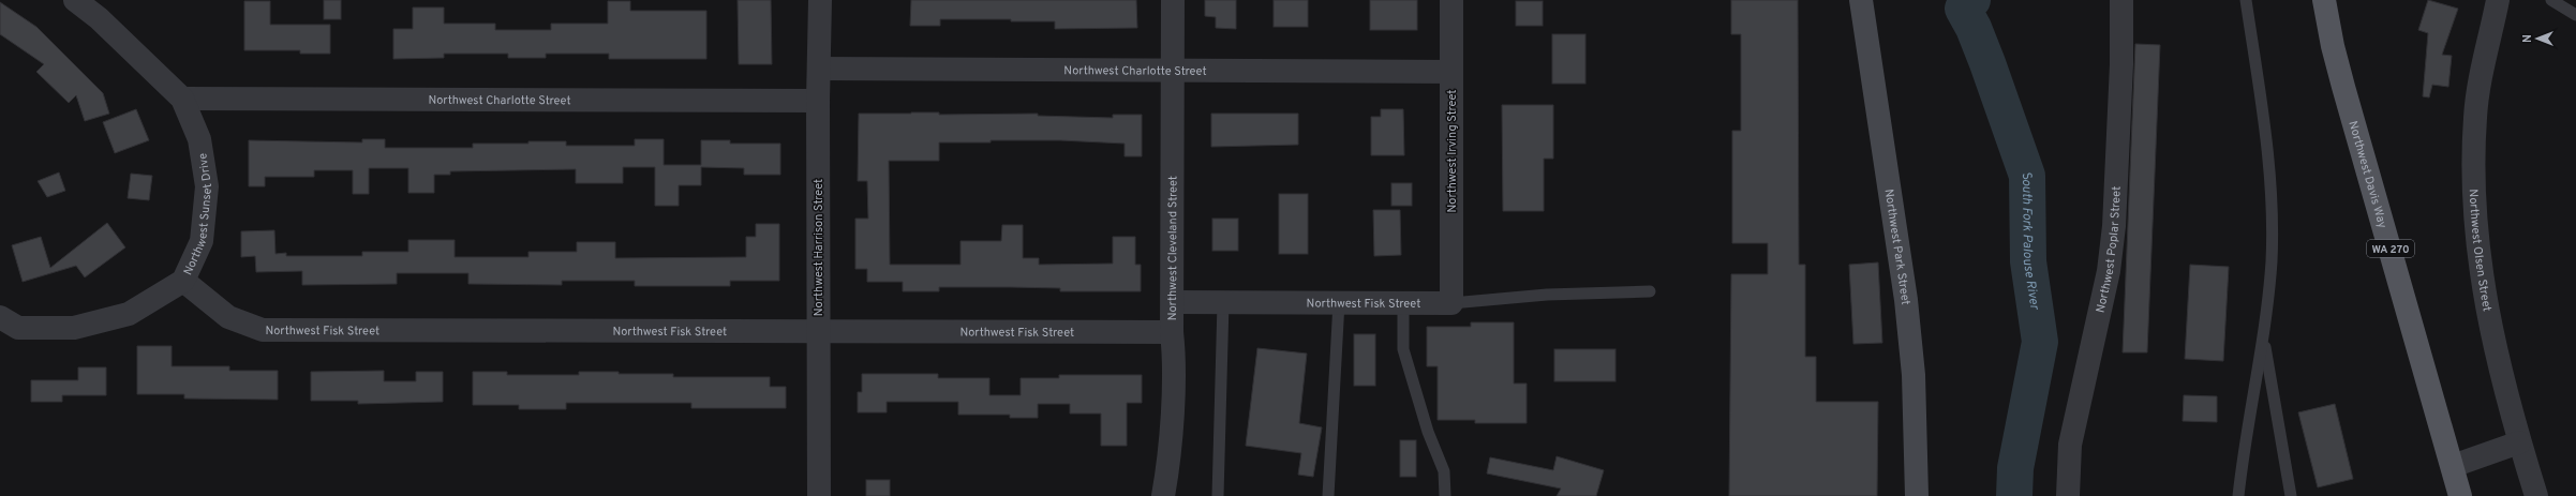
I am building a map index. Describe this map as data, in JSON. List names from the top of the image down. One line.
{"streets":{"main road":["Northwest Davis Way","WA 270"],"street":["Northwest Charlotte Street","Northwest Irving Street","Northwest Sunset Drive","Northwest Harrison Street","Northwest Park Street","Northwest Cleveland Street","Northwest Poplar Street","Northwest Olsen Street","Northwest Fisk Street"]},"crossings":[["Northwest Charlotte Street","Northwest Irving Street"],["Northwest Charlotte Street","Northwest Sunset Drive"],["Northwest Charlotte Street","Northwest Harrison Street"],["Northwest Charlotte Street","Northwest Cleveland Street"],["Northwest Irving Street","Northwest Fisk Street"],["Northwest Sunset Drive","Northwest Fisk Street"],["Northwest Harrison Street","Northwest Fisk Street"],["Northwest Cleveland Street","Northwest Fisk Street"]],"water":["South Fork Palouse River"],"north":"left"}
